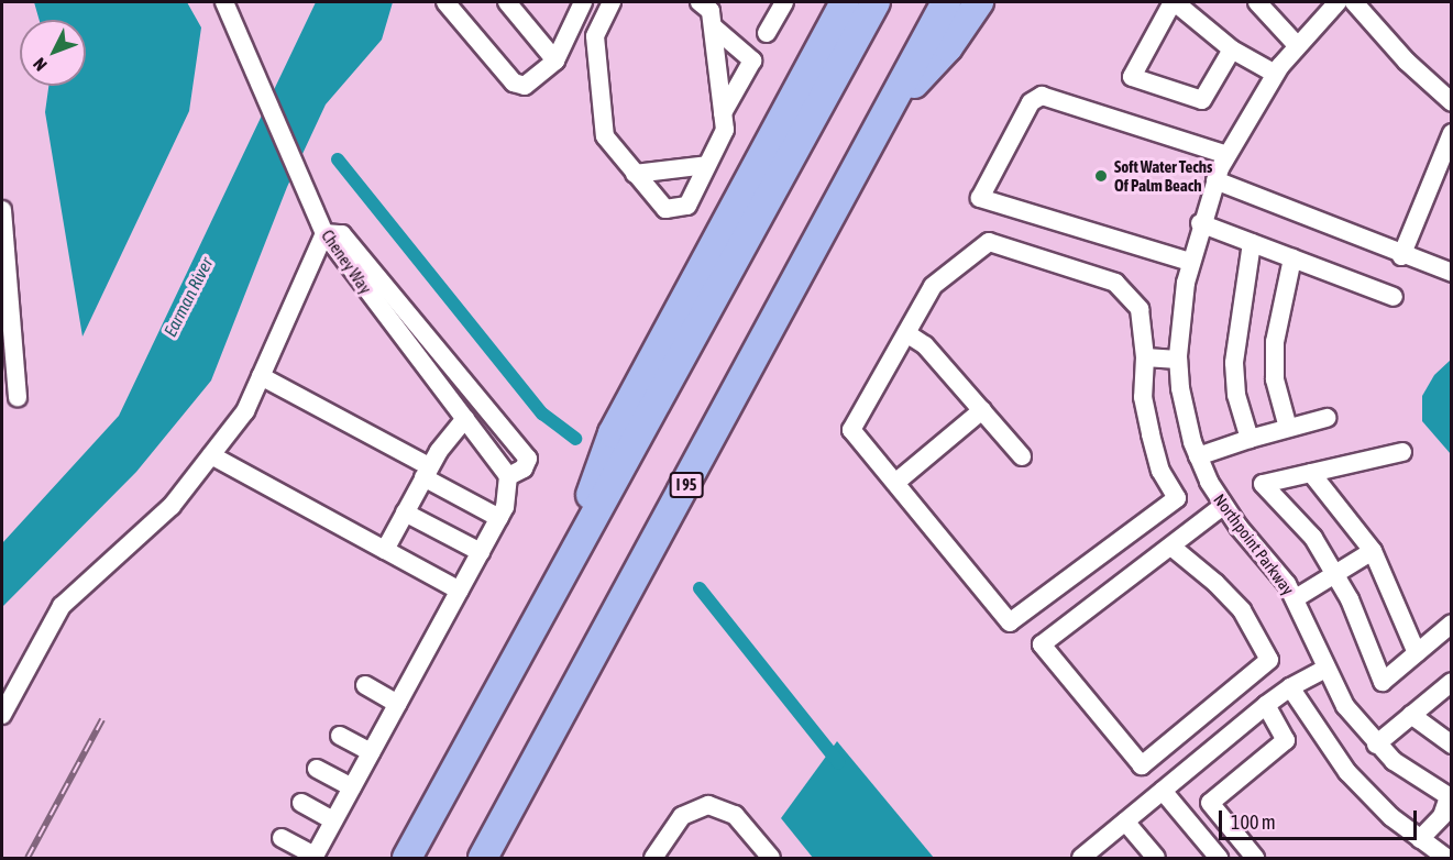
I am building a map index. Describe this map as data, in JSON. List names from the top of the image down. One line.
{"streets":{"highway":["I 95"],"street":["Cheney Way","Northpoint Parkway"]},"water":["Earman River"],"places":["Soft Water Techs Of Palm Beach"],"scale_bar":"100 m","north":"bottom left"}
